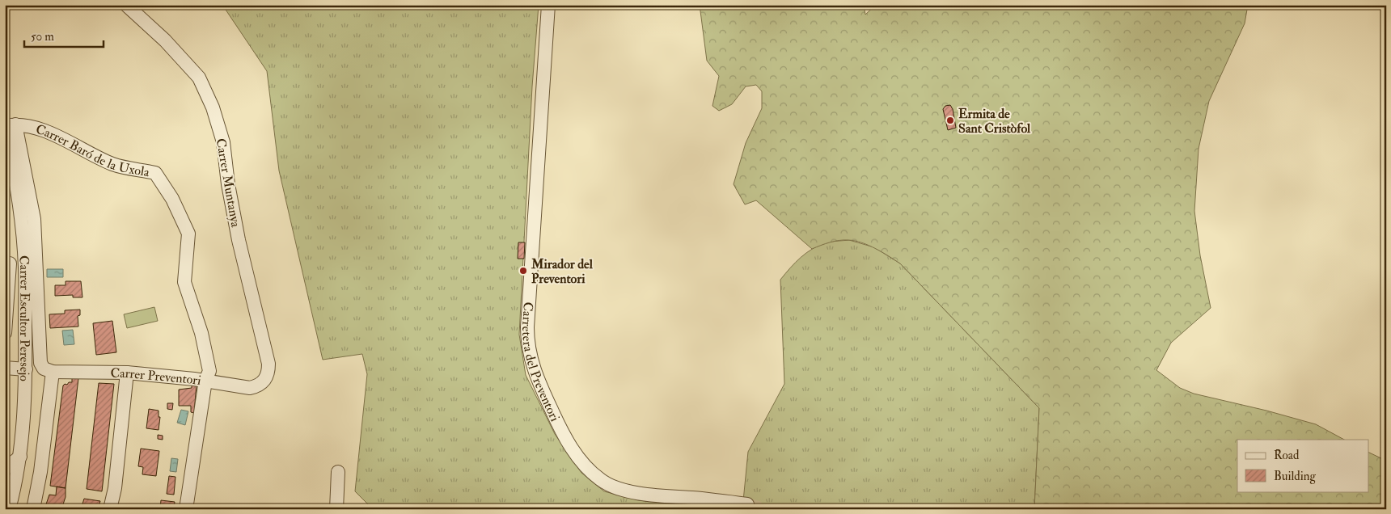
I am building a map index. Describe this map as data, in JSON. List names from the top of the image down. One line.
{"streets":{"street":["Carrer Baró de la Uxola","Carrer Muntanya","Carrer Escultor Peresejo","Carretera del Preventori","Carrer Preventori"]},"crossings":[["Carrer Baró de la Uxola","Carrer Escultor Peresejo"],["Carrer Baró de la Uxola","Carrer Preventori"],["Carrer Muntanya","Carrer Preventori"],["Carrer Escultor Peresejo","Carrer Preventori"]],"places":["Ermita de Sant Cristòfol","Mirador del Preventori"],"legend":["Road","Building"],"scale_bar":"50 m"}
